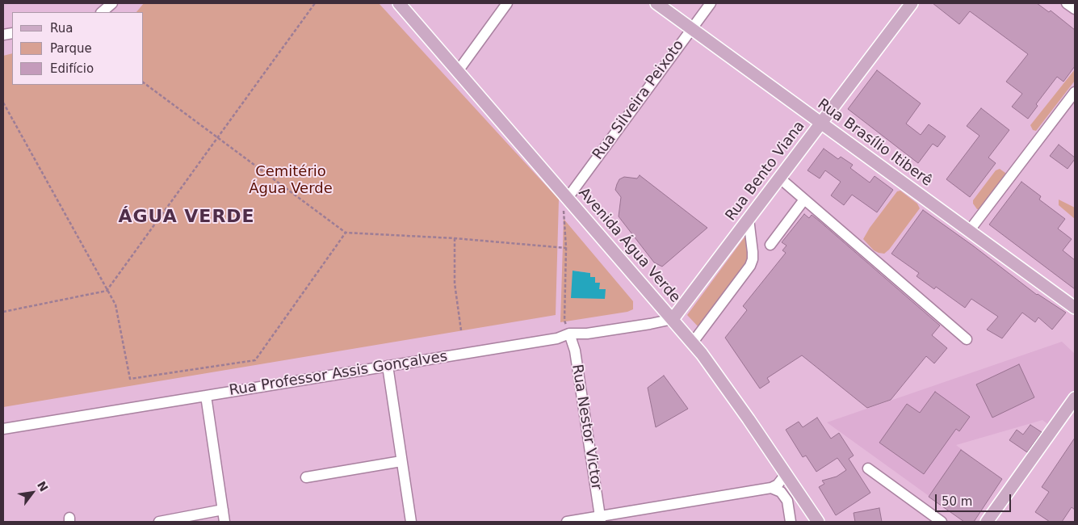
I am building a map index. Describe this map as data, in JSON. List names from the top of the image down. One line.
{"streets":{"main road":["Rua Brasílio Itiberê","Rua Bento Viana","Avenida Água Verde"],"street":["Rua Silveira Peixoto","Rua Professor Assis Gonçalves","Rua Nestor Victor"]},"crossings":[["Rua Silveira Peixoto","Rua Brasílio Itiberê"],["Rua Silveira Peixoto","Avenida Água Verde"],["Rua Brasílio Itiberê","Rua Bento Viana"],["Rua Bento Viana","Avenida Água Verde"],["Rua Bento Viana","Rua Professor Assis Gonçalves"],["Avenida Água Verde","Rua Professor Assis Gonçalves"],["Rua Professor Assis Gonçalves","Rua Nestor Victor"]],"districts":["ÁGUA VERDE"],"parks":["Cemitério Água Verde"],"legend":["Rua","Parque","Edifício"],"scale_bar":"50 m","north":"top right"}
